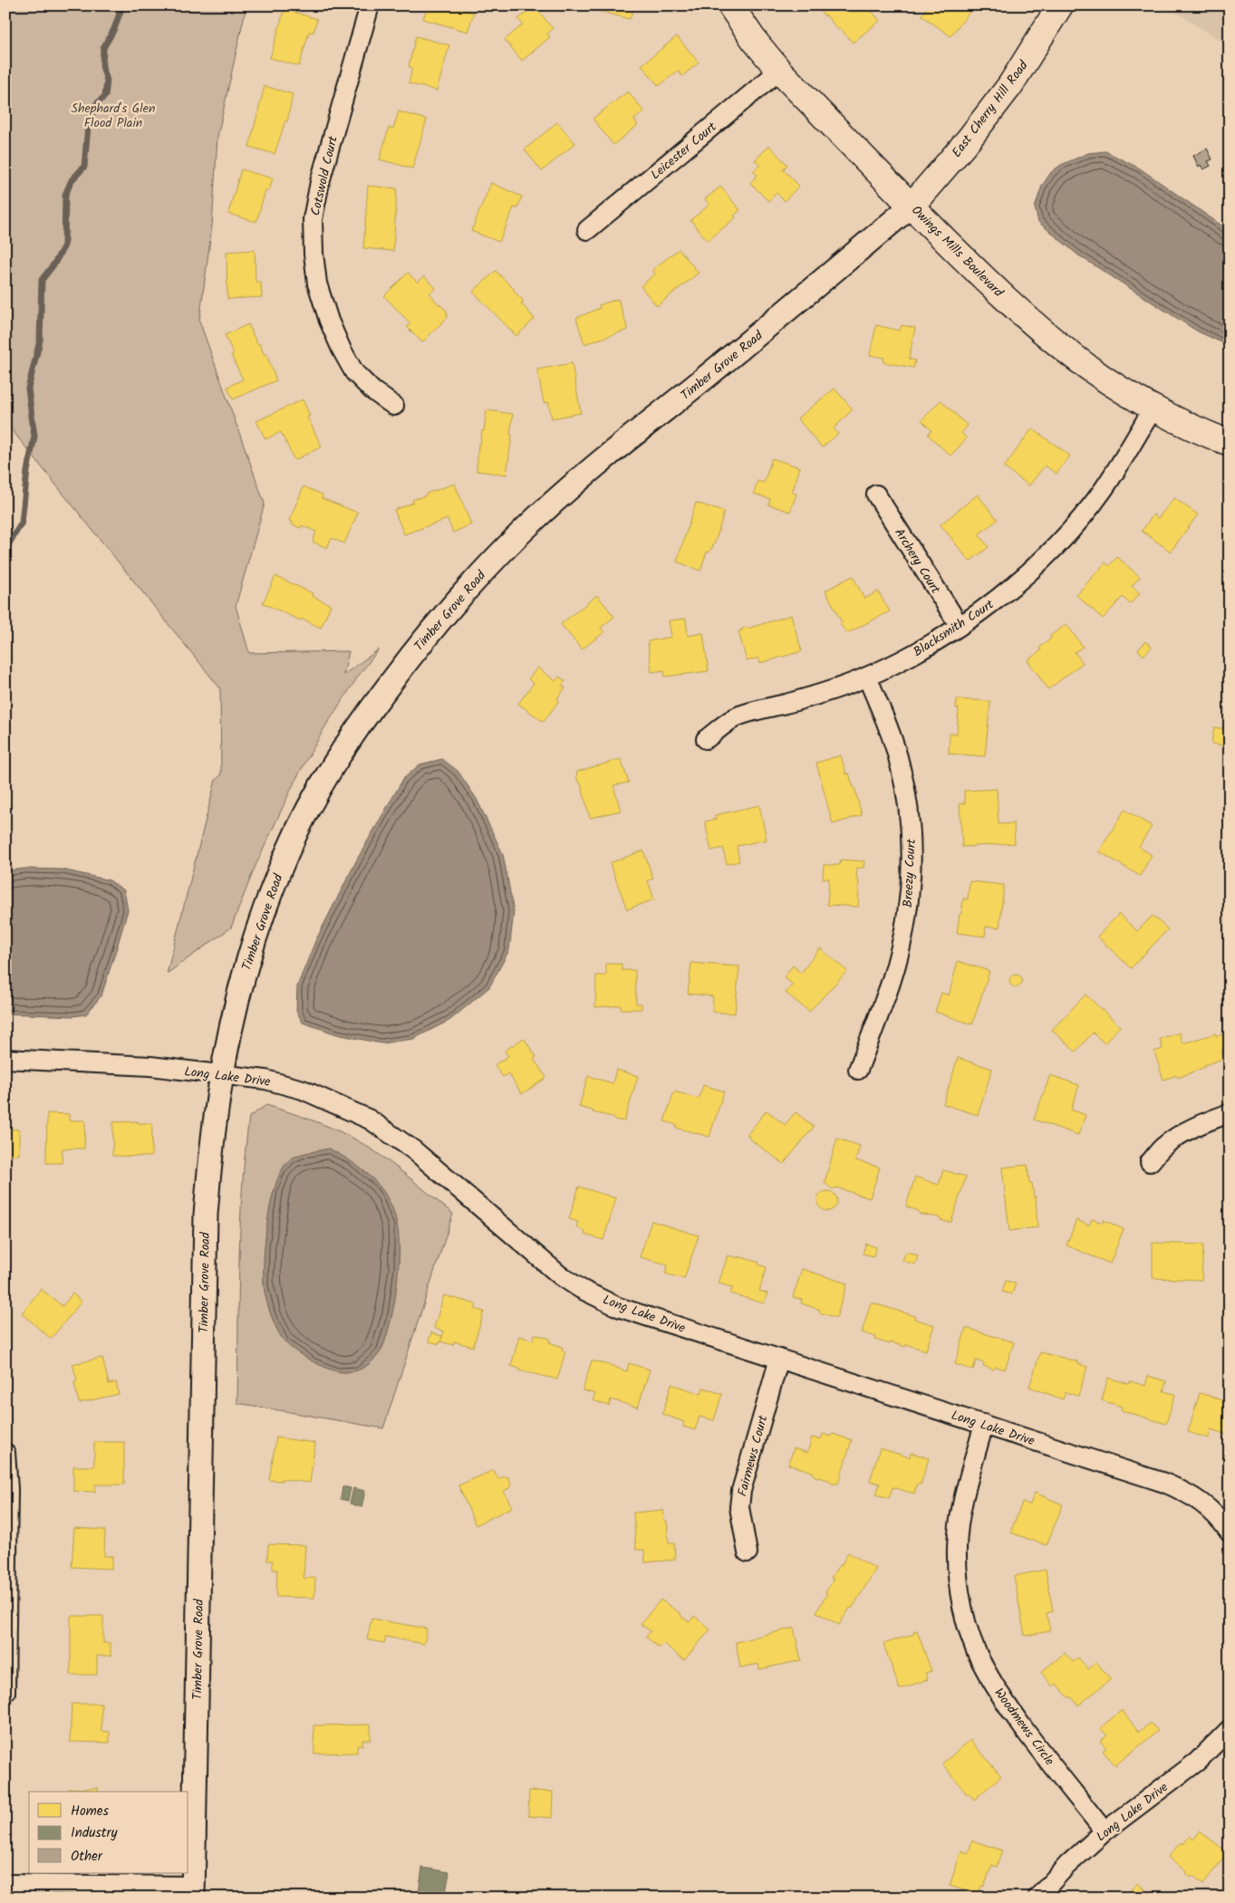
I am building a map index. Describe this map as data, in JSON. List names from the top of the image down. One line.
{"streets":{"main road":["East Cherry Hill Road","Owings Mills Boulevard"],"street":["Leicester Court","Cotswold Court","Timber Grove Road","Archery Court","Blacksmith Court","Breezy Court","Long Lake Drive","Fairmews Court","Woodmews Circle"]},"crossings":[["East Cherry Hill Road","Owings Mills Boulevard"],["East Cherry Hill Road","Timber Grove Road"],["Leicester Court","Owings Mills Boulevard"],["Owings Mills Boulevard","Timber Grove Road"],["Owings Mills Boulevard","Blacksmith Court"],["Timber Grove Road","Long Lake Drive"],["Archery Court","Blacksmith Court"],["Blacksmith Court","Breezy Court"],["Long Lake Drive","Fairmews Court"],["Long Lake Drive","Woodmews Circle"]],"parks":["Shephard's Glen Flood Plain"],"legend":["Homes","Industry","Other"]}
